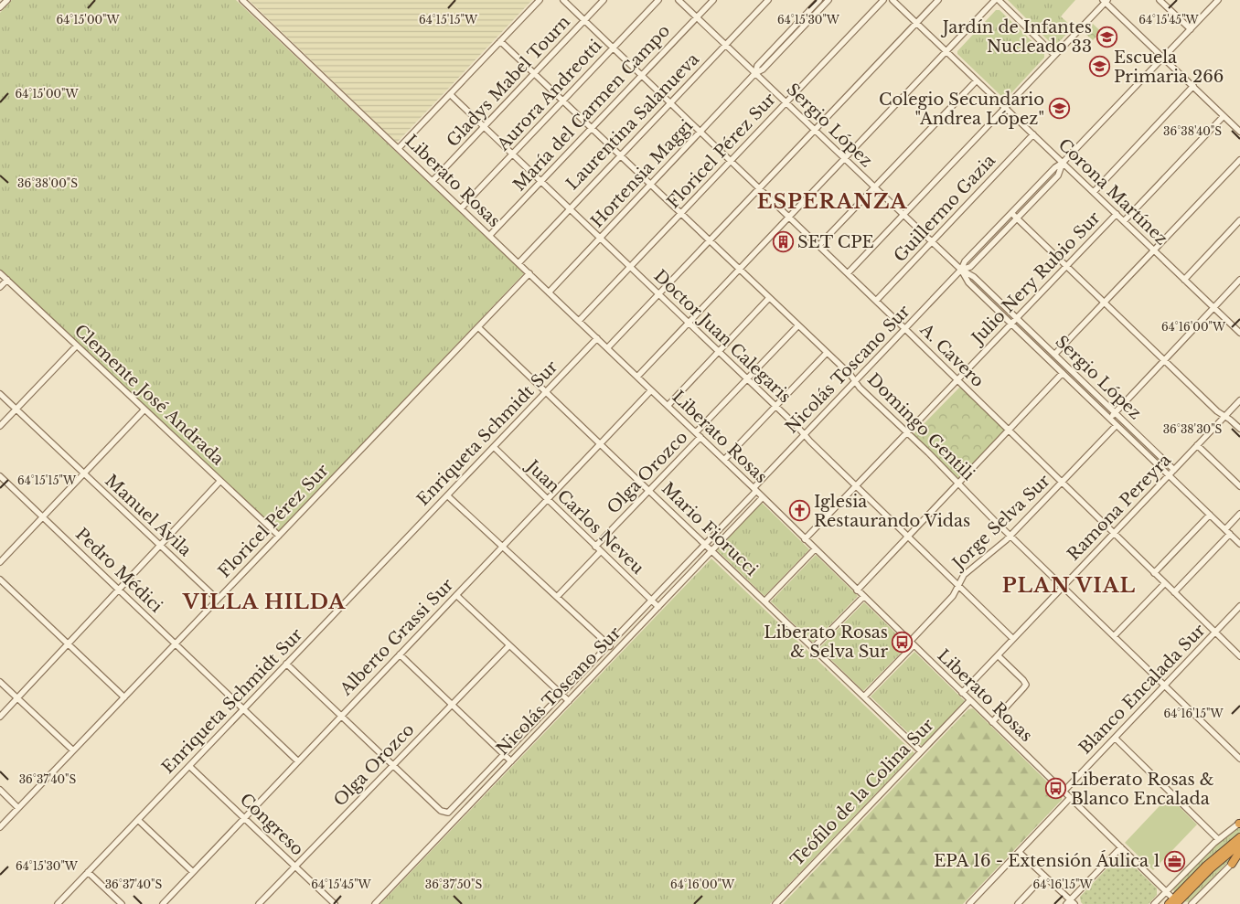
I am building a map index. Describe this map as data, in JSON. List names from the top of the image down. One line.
{"streets":{"street":["Gladys Mabel Tourn","Aurora Andreotti","María del Carmen Campo","Laurentina Salanueva","Sergio López","Floricel Pérez Sur","Hortensia Maggi","Liberato Rosas","Corona Martínez","Guillermo Gazia","Julio Nery Rubio Sur","Doctor Juan Calegaris","A. Cavero","Nicolás Toscano Sur","Clemente José Andrada","Domingo Gentili","Enriqueta Schmidt Sur","Olga Orozco","Ramona Pereyra","Manuel Ávila","Juan Carlos Neveu","Jorge Selva Sur","Mario Fiorucci","Pedro Médici","Alberto Grassi Sur","Blanco Encalada Sur","Teófilo de la Colina Sur","Congreso"]},"crossings":[["Gladys Mabel Tourn","Liberato Rosas"],["Gladys Mabel Tourn","Doctor Juan Calegaris"],["Gladys Mabel Tourn","A. Cavero"],["Gladys Mabel Tourn","Domingo Gentili"],["Aurora Andreotti","Liberato Rosas"],["Aurora Andreotti","Doctor Juan Calegaris"],["Aurora Andreotti","A. Cavero"],["Aurora Andreotti","Domingo Gentili"],["María del Carmen Campo","Sergio López"],["María del Carmen Campo","Liberato Rosas"],["María del Carmen Campo","Doctor Juan Calegaris"],["María del Carmen Campo","A. Cavero"],["María del Carmen Campo","Domingo Gentili"],["Laurentina Salanueva","Sergio López"],["Laurentina Salanueva","Liberato Rosas"],["Laurentina Salanueva","Doctor Juan Calegaris"],["Laurentina Salanueva","A. Cavero"],["Laurentina Salanueva","Domingo Gentili"],["Sergio López","Floricel Pérez Sur"],["Sergio López","Hortensia Maggi"],["Sergio López","Guillermo Gazia"],["Sergio López","Julio Nery Rubio Sur"],["Sergio López","Nicolás Toscano Sur"],["Sergio López","Ramona Pereyra"],["Sergio López","Jorge Selva Sur"],["Floricel Pérez Sur","Liberato Rosas"],["Floricel Pérez Sur","Doctor Juan Calegaris"],["Floricel Pérez Sur","A. Cavero"],["Floricel Pérez Sur","Clemente José Andrada"],["Floricel Pérez Sur","Domingo Gentili"],["Floricel Pérez Sur","Manuel Ávila"],["Floricel Pérez Sur","Mario Fiorucci"],["Floricel Pérez Sur","Pedro Médici"],["Hortensia Maggi","Liberato Rosas"],["Hortensia Maggi","Doctor Juan Calegaris"],["Hortensia Maggi","A. Cavero"],["Hortensia Maggi","Domingo Gentili"],["Liberato Rosas","Julio Nery Rubio Sur"],["Liberato Rosas","Nicolás Toscano Sur"],["Liberato Rosas","Enriqueta Schmidt Sur"],["Liberato Rosas","Olga Orozco"],["Liberato Rosas","Ramona Pereyra"],["Liberato Rosas","Jorge Selva Sur"],["Liberato Rosas","Alberto Grassi Sur"],["Liberato Rosas","Blanco Encalada Sur"],["Liberato Rosas","Teófilo de la Colina Sur"],["Corona Martínez","Guillermo Gazia"],["Corona Martínez","Julio Nery Rubio Sur"],["Corona Martínez","Nicolás Toscano Sur"],["Guillermo Gazia","A. Cavero"],["Julio Nery Rubio Sur","Doctor Juan Calegaris"],["Julio Nery Rubio Sur","A. Cavero"],["Julio Nery Rubio Sur","Domingo Gentili"],["Doctor Juan Calegaris","Nicolás Toscano Sur"],["Doctor Juan Calegaris","Ramona Pereyra"],["Doctor Juan Calegaris","Jorge Selva Sur"],["A. Cavero","Nicolás Toscano Sur"],["A. Cavero","Ramona Pereyra"],["A. Cavero","Jorge Selva Sur"],["A. Cavero","Blanco Encalada Sur"],["Nicolás Toscano Sur","Domingo Gentili"],["Nicolás Toscano Sur","Olga Orozco"],["Nicolás Toscano Sur","Juan Carlos Neveu"],["Nicolás Toscano Sur","Mario Fiorucci"],["Domingo Gentili","Ramona Pereyra"],["Domingo Gentili","Jorge Selva Sur"],["Domingo Gentili","Blanco Encalada Sur"],["Enriqueta Schmidt Sur","Juan Carlos Neveu"],["Enriqueta Schmidt Sur","Mario Fiorucci"],["Enriqueta Schmidt Sur","Pedro Médici"],["Enriqueta Schmidt Sur","Congreso"],["Olga Orozco","Juan Carlos Neveu"],["Olga Orozco","Mario Fiorucci"],["Olga Orozco","Congreso"],["Juan Carlos Neveu","Alberto Grassi Sur"],["Jorge Selva Sur","Mario Fiorucci"],["Mario Fiorucci","Alberto Grassi Sur"],["Mario Fiorucci","Teófilo de la Colina Sur"],["Pedro Médici","Alberto Grassi Sur"],["Alberto Grassi Sur","Congreso"]],"districts":["ESPERANZA","PLAN VIAL","VILLA HILDA"],"places":{"school or university":["Jardín de Infantes Nucleado 33","Escuela Primaria 266","Colegio Secundario \"Andrea López\""],"building":["SET CPE"],"church":["Iglesia Restaurando Vidas"],"bus stop":["Liberato Rosas & Selva Sur","Liberato Rosas & Blanco Encalada"],"office":["EPA 16 - Extensión Áulica 1"]},"coordinates":["64°15'00\"W","64°15'15\"W","64°15'30\"W","64°15'45\"W","36°38'40\"S","36°38'00\"S","64°16'00\"W","36°38'30\"S","64°16'15\"W","36°37'40\"S","36°37'50\"S"]}
